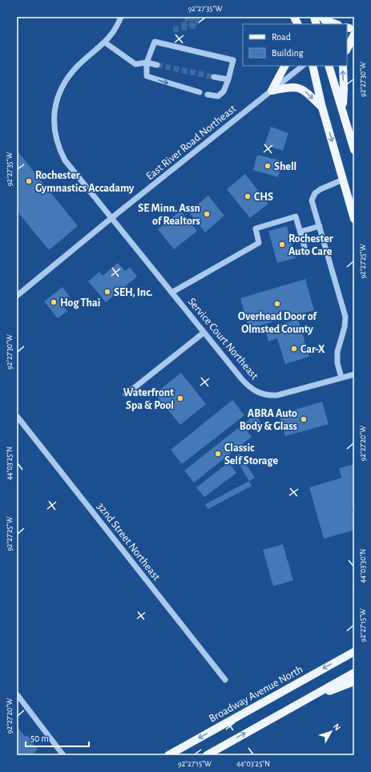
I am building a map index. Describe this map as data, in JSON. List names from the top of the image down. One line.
{"streets":{"main road":["Broadway Avenue North"],"street":["East River Road Northeast","Service Court Northeast","32nd Street Northeast"]},"crossings":[["East River Road Northeast","Service Court Northeast"]],"places":["Shell","Rochester Gymnastics Accadamy","CHS","SE Minn. Assn of Realtors","Rochester Auto Care","SEH, Inc.","Hog Thai","Overhead Door of Olmsted County","Car-X","Waterfront Spa & Pool","ABRA Auto Body & Glass","Classic Self Storage"],"legend":["Road","Building"],"scale_bar":"50 m","north":"top right","coordinates":["92°27'35\"W","92°27'30\"W","92°27'25\"W","92°27'20\"W","44°03'25\"N","44°03'30\"N","92°27'15\"W"]}
